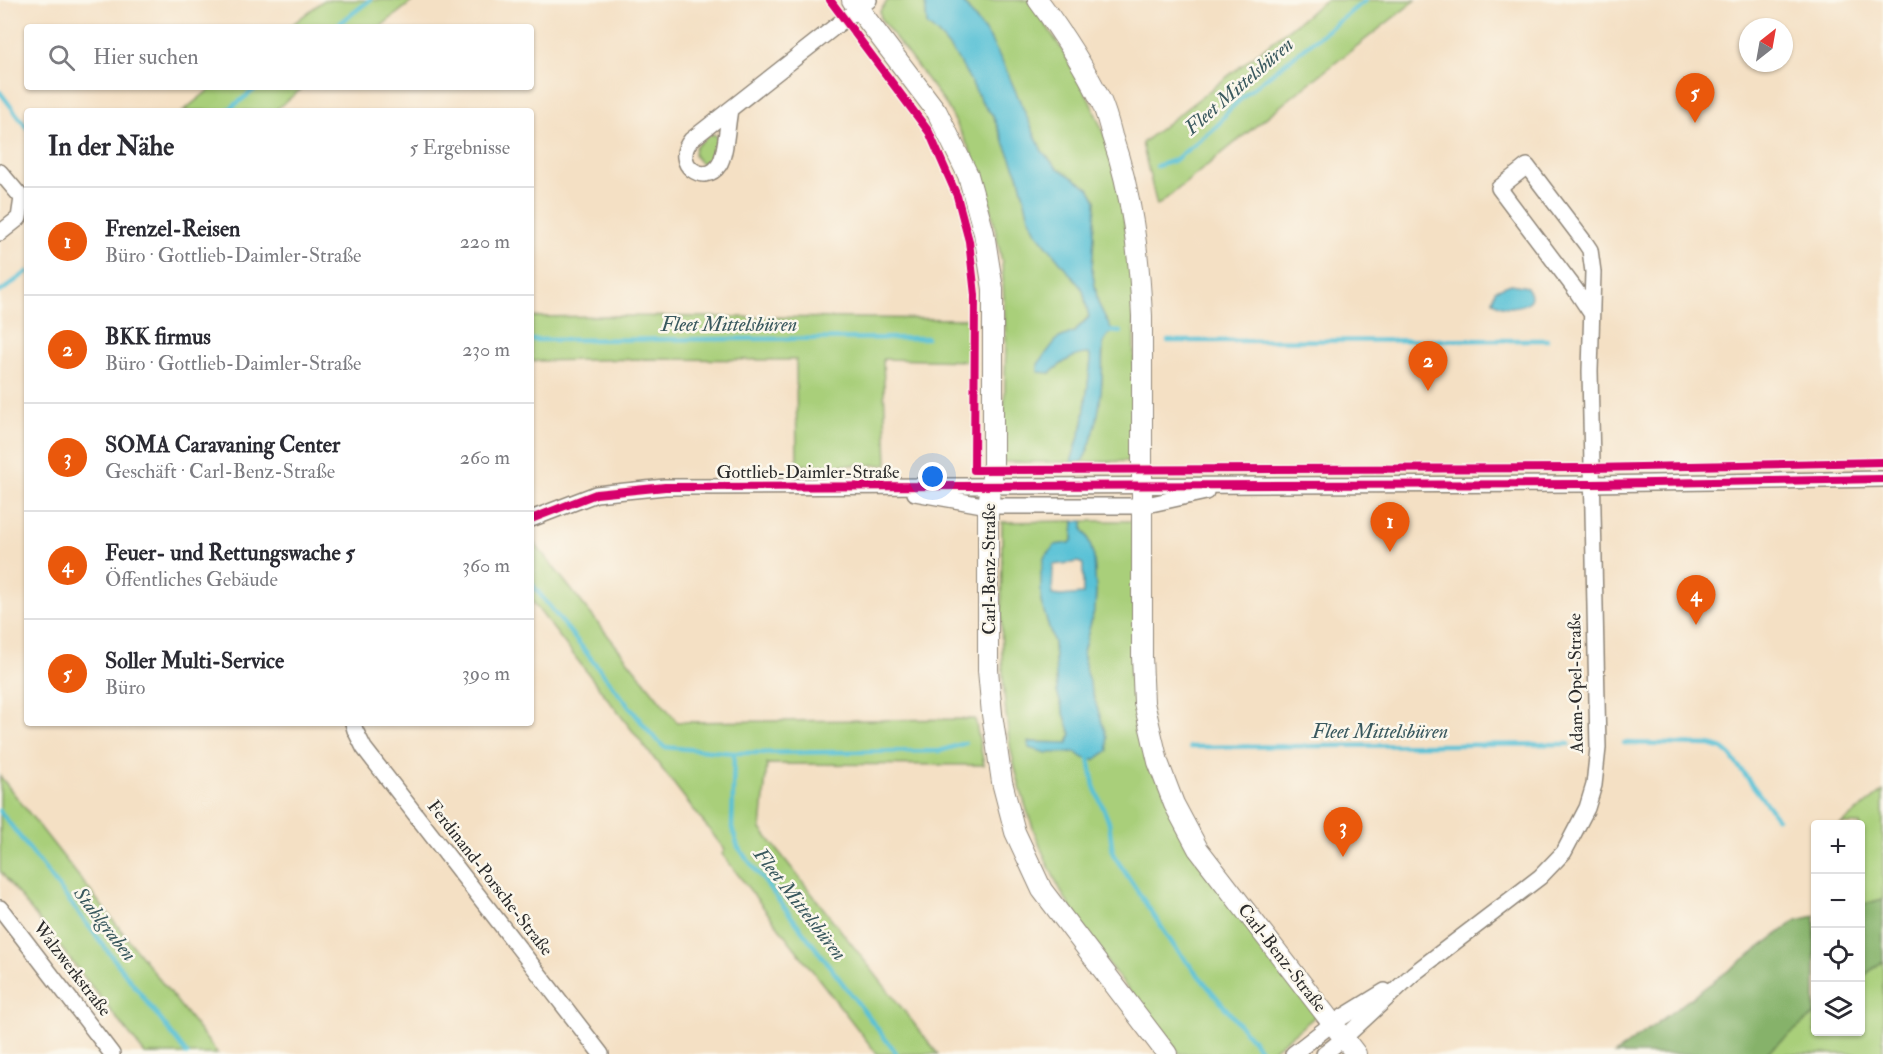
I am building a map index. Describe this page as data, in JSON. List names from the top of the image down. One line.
{"streets":{"street":["Gottlieb-Daimler-Straße","Carl-Benz-Straße","Adam-Opel-Straße","Ferdinand-Porsche-Straße","Walzwerkstraße"]},"crossings":[["Gottlieb-Daimler-Straße","Carl-Benz-Straße"],["Gottlieb-Daimler-Straße","Adam-Opel-Straße"],["Carl-Benz-Straße","Adam-Opel-Straße"]],"water":["Fleet Mittelsbüren","Stahlgraben"],"north":"top right","page":{"search":"Hier suchen","pins":["5","2","1","4","3"],"heading":["In der Nähe","5 Ergebnisse"],"list":[{"mark":"1","name":"Frenzel-Reisen","note":"Büro · Gottlieb-Daimler-Straße","value":"220 m"},{"mark":"2","name":"BKK firmus","note":"Büro · Gottlieb-Daimler-Straße","value":"230 m"},{"mark":"3","name":"SOMA Caravaning Center","note":"Geschäft · Carl-Benz-Straße","value":"260 m"},{"mark":"4","name":"Feuer- und Rettungswache 5","note":"Öffentliches Gebäude","value":"360 m"},{"mark":"5","name":"Soller Multi-Service","note":"Büro","value":"390 m"}],"map_buttons":["+","−"]}}
